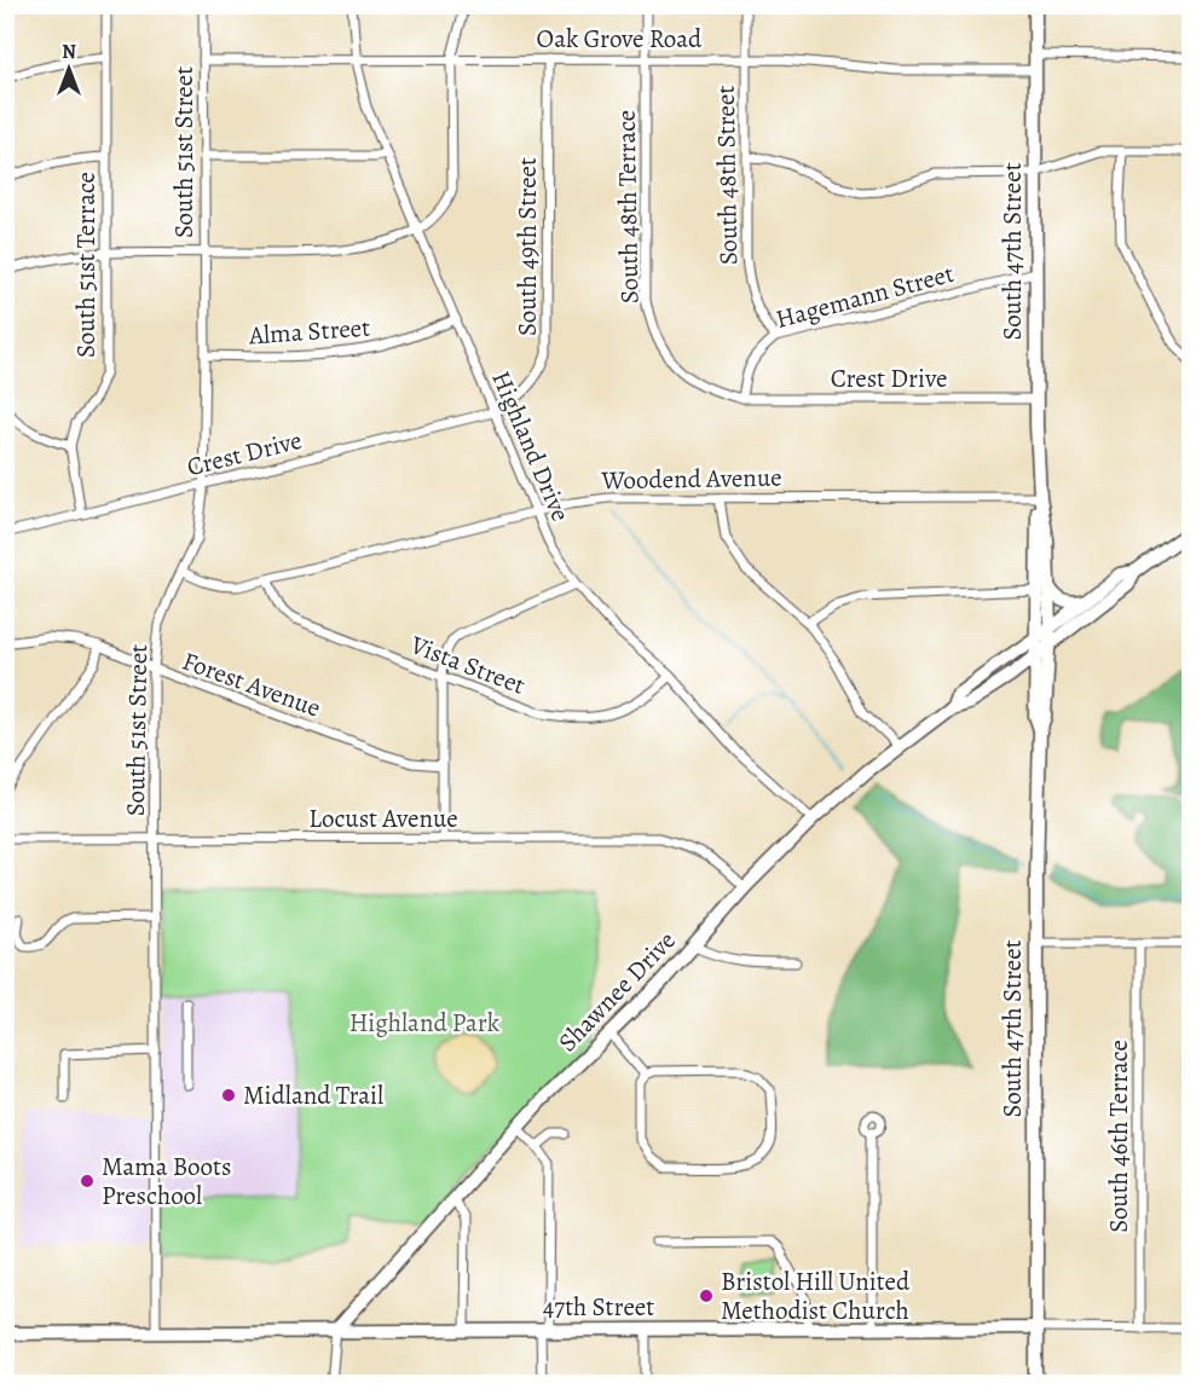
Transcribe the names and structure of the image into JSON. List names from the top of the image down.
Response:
{
  "streets": {
    "main road": ["South 47th Street", "Shawnee Drive", "47th Street"],
    "street": [
      "Oak Grove Road",
      "South 51st Street",
      "South 48th Street",
      "South 48th Terrace",
      "South 49th Street",
      "South 51st Terrace",
      "Hagemann Street",
      "Alma Street",
      "Crest Drive",
      "Highland Drive",
      "Woodend Avenue",
      "Vista Street",
      "Forest Avenue",
      "Locust Avenue",
      "South 46th Terrace"
    ]
  },
  "crossings": [
    ["Oak Grove Road", "South 51st Street"],
    ["Oak Grove Road", "South 48th Street"],
    ["Oak Grove Road", "South 48th Terrace"],
    ["Oak Grove Road", "South 49th Street"],
    ["Oak Grove Road", "South 47th Street"],
    ["Oak Grove Road", "Highland Drive"],
    ["South 51st Street", "Alma Street"],
    ["South 51st Street", "Crest Drive"],
    ["South 51st Street", "Woodend Avenue"],
    ["South 51st Street", "Forest Avenue"],
    ["South 51st Street", "Locust Avenue"],
    ["South 51st Street", "47th Street"],
    ["South 48th Street", "Hagemann Street"],
    ["South 48th Terrace", "Hagemann Street"],
    ["South 48th Terrace", "Crest Drive"],
    ["South 49th Street", "Crest Drive"],
    ["South 49th Street", "Highland Drive"],
    ["South 47th Street", "Hagemann Street"],
    ["South 47th Street", "Crest Drive"],
    ["South 47th Street", "Woodend Avenue"],
    ["South 47th Street", "Shawnee Drive"],
    ["South 47th Street", "47th Street"],
    ["Hagemann Street", "Crest Drive"],
    ["Alma Street", "Highland Drive"],
    ["Crest Drive", "Highland Drive"],
    ["Highland Drive", "Woodend Avenue"],
    ["Highland Drive", "Vista Street"],
    ["Highland Drive", "Shawnee Drive"],
    ["Woodend Avenue", "Vista Street"],
    ["Locust Avenue", "Shawnee Drive"],
    ["Shawnee Drive", "47th Street"],
    ["South 46th Terrace", "47th Street"]
  ],
  "parks": ["Highland Park"],
  "places": ["Midland Trail", "Mama Boots Preschool", "Bristol Hill United Methodist Church"],
  "north": "top"
}
